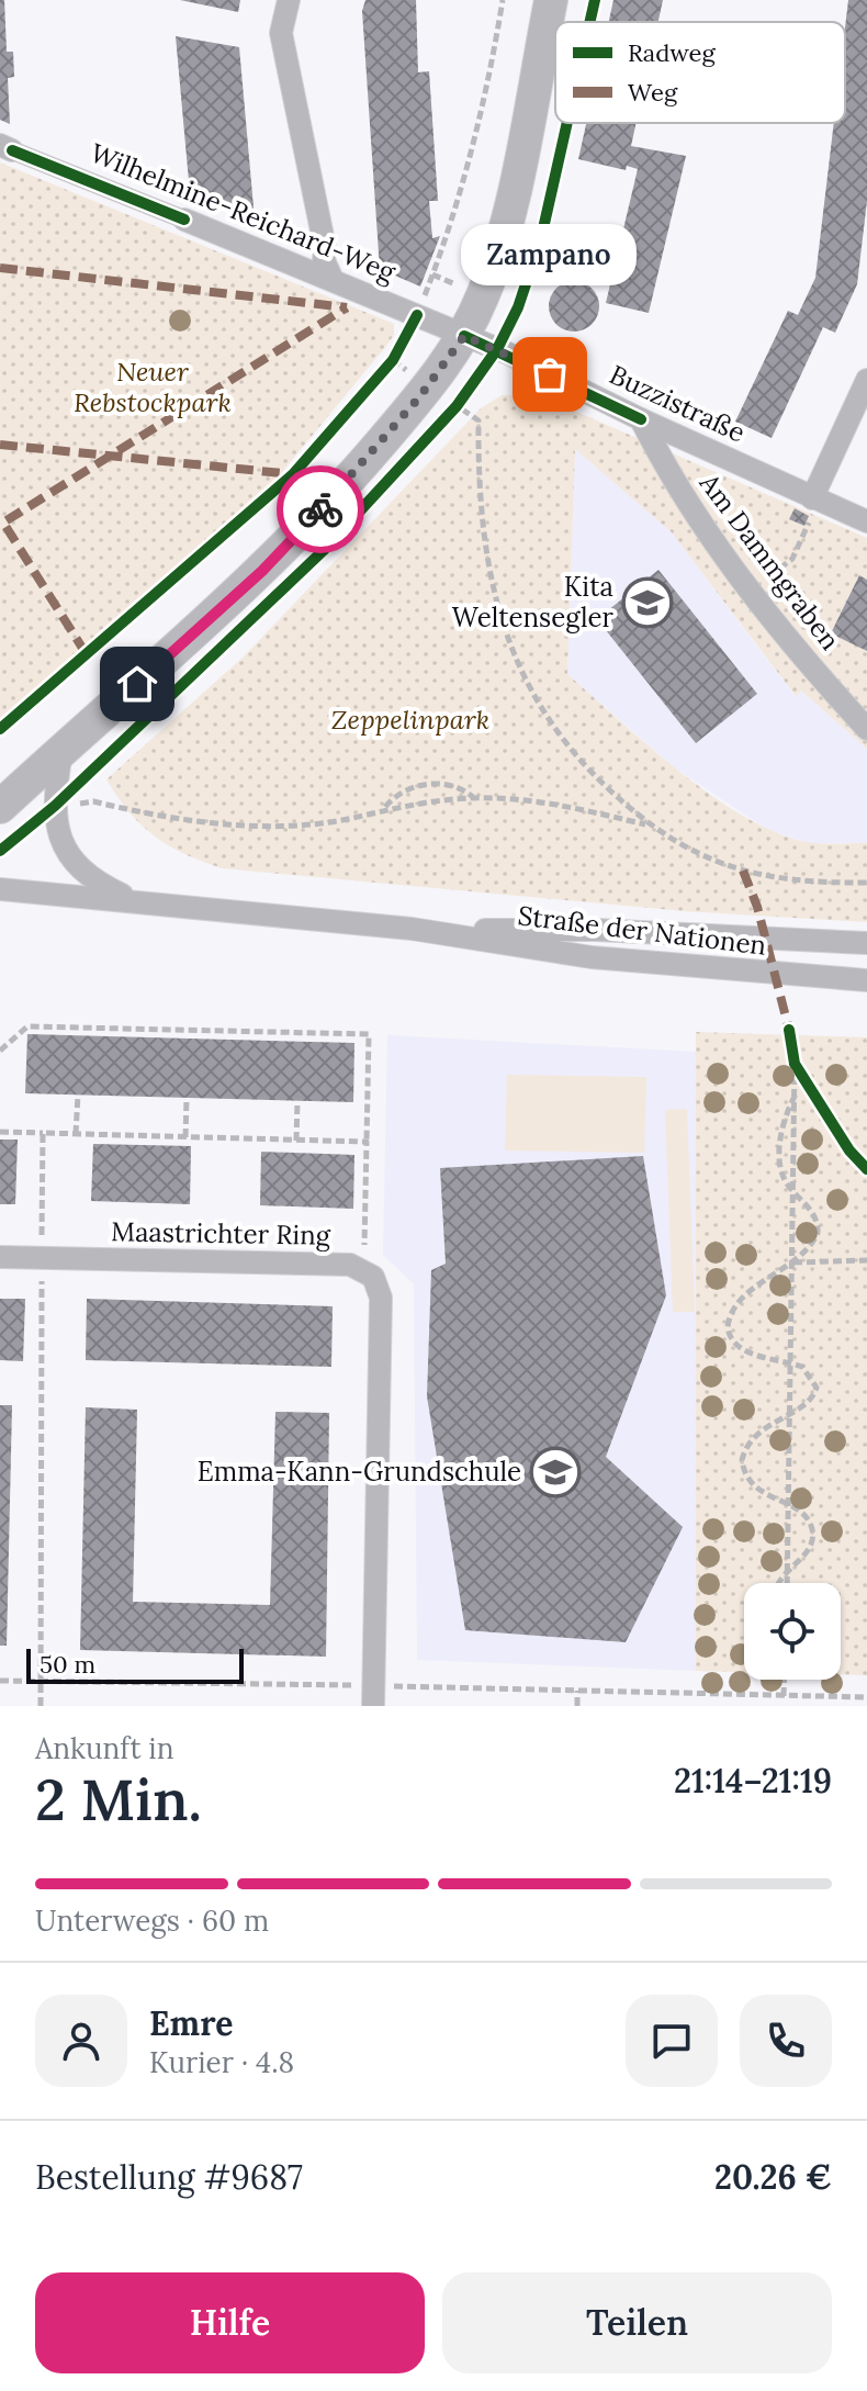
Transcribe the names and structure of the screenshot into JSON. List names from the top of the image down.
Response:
{
  "streets": {
    "street": [
      "Wilhelmine-Reichard-Weg",
      "Buzzistraße",
      "Am Dammgraben",
      "Straße der Nationen",
      "Maastrichter Ring"
    ]
  },
  "crossings": [
    ["Wilhelmine-Reichard-Weg", "Buzzistraße"],
    ["Buzzistraße", "Am Dammgraben"]
  ],
  "parks": ["Neuer Rebstockpark", "Zeppelinpark"],
  "places": {
    "other": ["Zampano"],
    "school or university": ["Kita Weltensegler", "Emma-Kann-Grundschule"]
  },
  "legend": ["Radweg", "Weg"],
  "scale_bar": "50 m",
  "page": {
    "bubble": "Zampano",
    "scale": "50 m",
    "heading": ["2 Min.", "Ankunft in", "21:14–21:19"],
    "panel": [
      "Emre",
      "Kurier · 4.8",
      "Bestellung #9687",
      "20.26 €"
    ],
    "bar": "Unterwegs · 60 m",
    "buttons": ["Hilfe", "Teilen"]
  }
}
